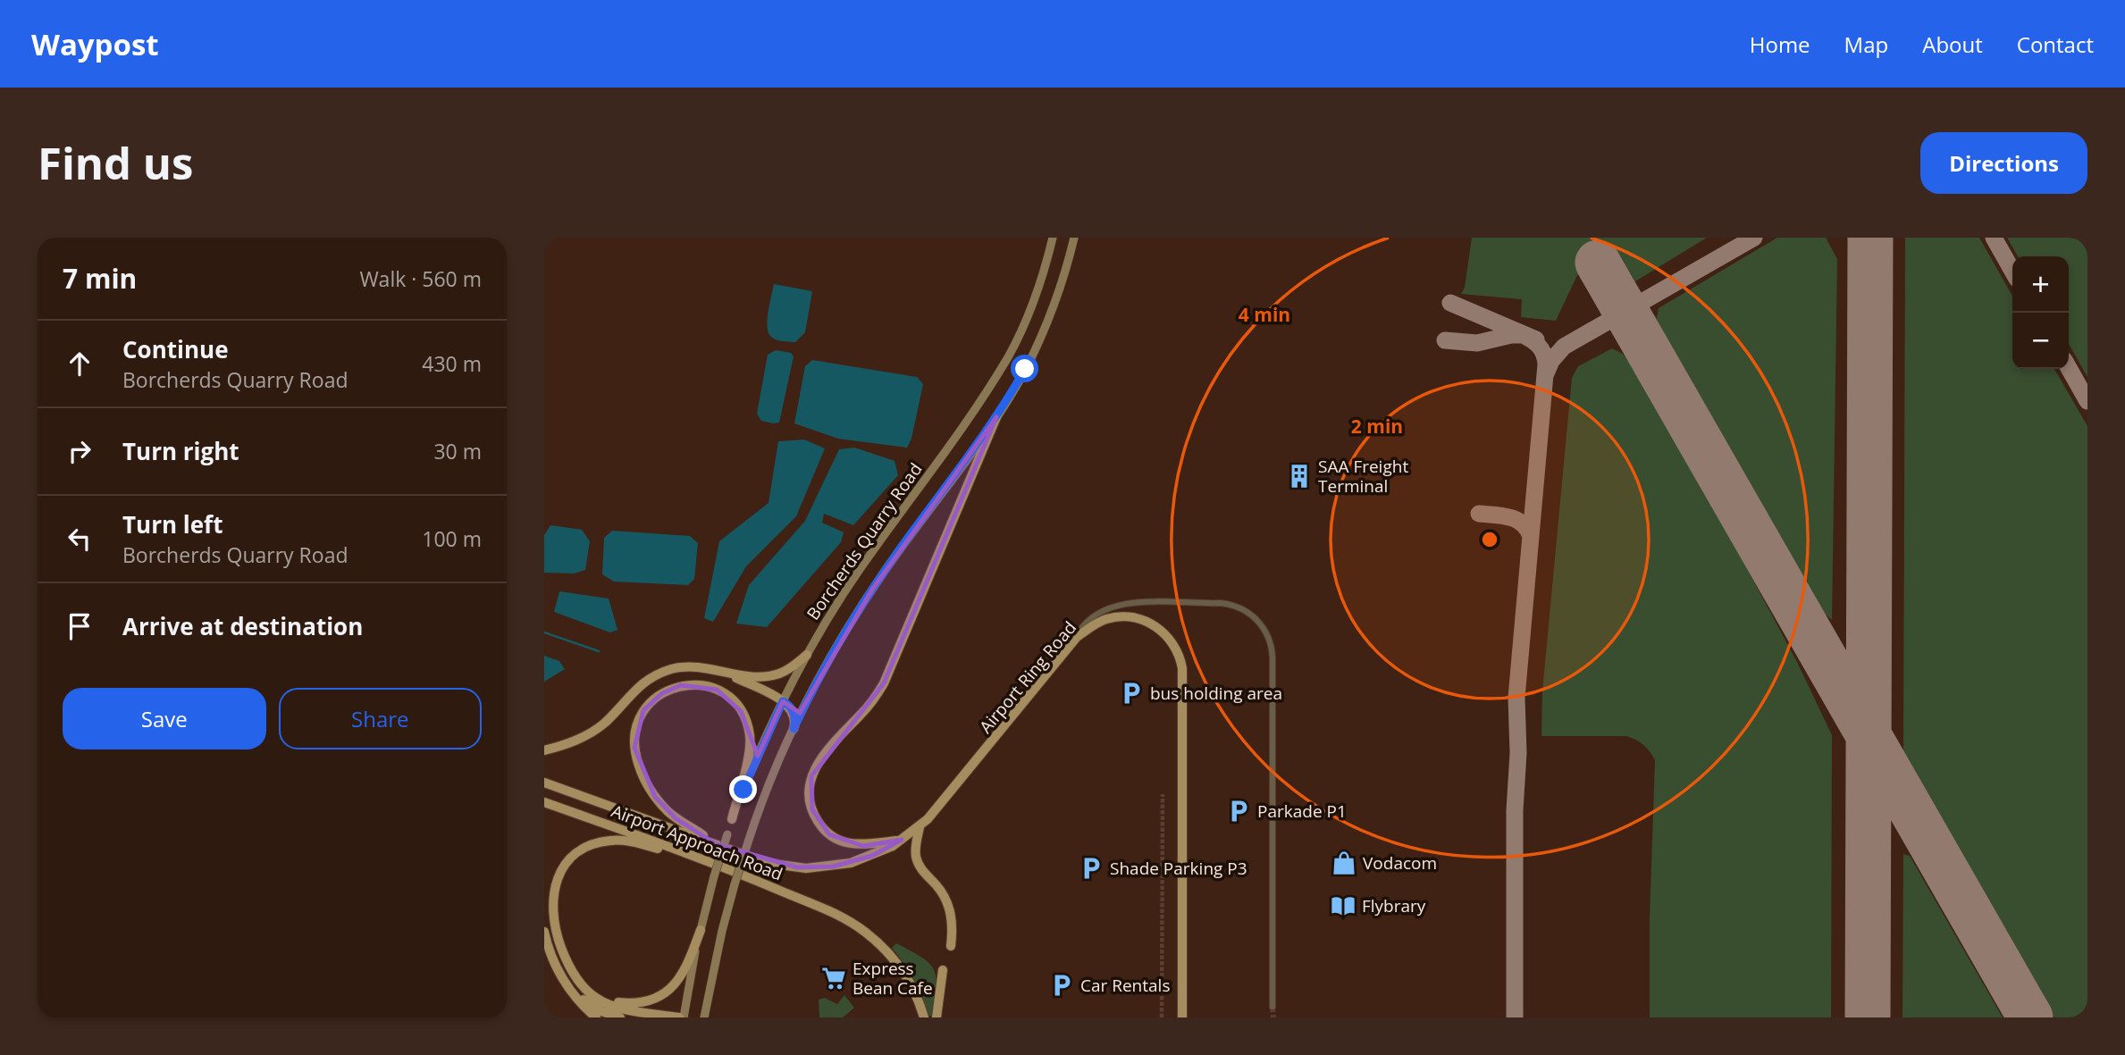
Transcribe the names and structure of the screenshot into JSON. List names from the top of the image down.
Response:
{
  "streets": {
    "main road": ["Borcherds Quarry Road", "Airport Ring Road", "Airport Approach Road"]
  },
  "crossings": [
    ["Airport Ring Road", "Airport Approach Road"]
  ],
  "places": {
    "building": ["SAA Freight Terminal"],
    "parking": [
      "bus holding area",
      "Parkade P1",
      "Shade Parking P3",
      "Car Rentals"
    ],
    "shop": ["Vodacom"],
    "library": ["Flybrary"],
    "supermarket": ["Express Bean Cafe"]
  },
  "page": {
    "header": "Waypost",
    "nav": [
      "Home",
      "Map",
      "About",
      "Contact"
    ],
    "buttons": [
      "Directions",
      ["Save", "Share"]
    ],
    "title": "Find us",
    "heading": ["7 min", "Walk · 560 m"],
    "map_buttons": ["+", "−"],
    "list": [
      ["Continue", "Borcherds Quarry Road", "430 m"],
      ["Turn right", "30 m"],
      ["Turn left", "Borcherds Quarry Road", "100 m"],
      "Arrive at destination"
    ]
  },
  "rings": ["4 min", "2 min"]
}
